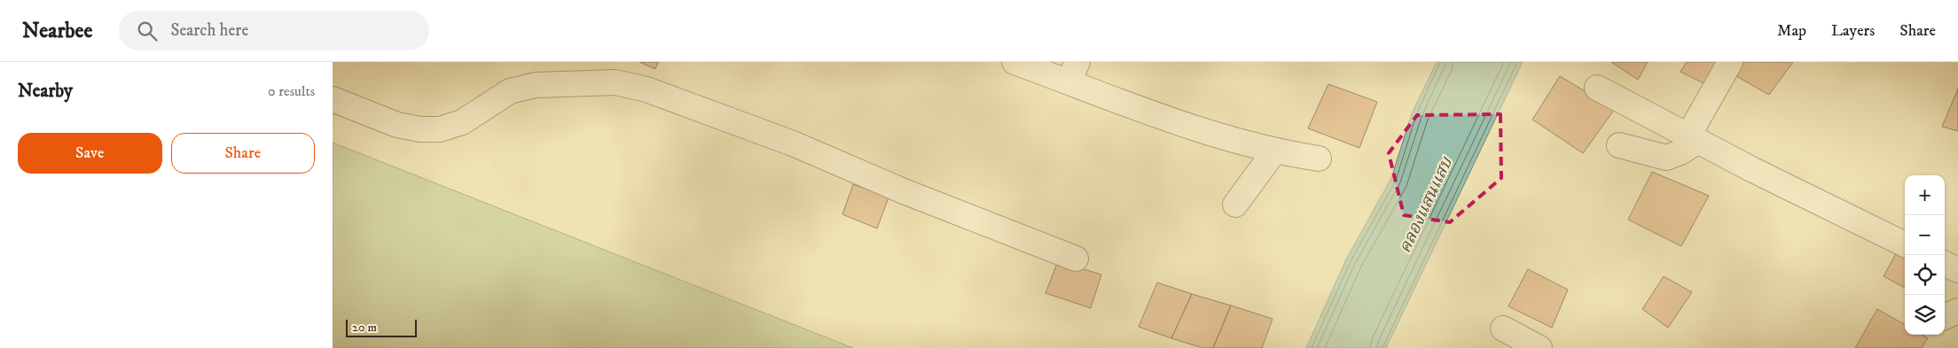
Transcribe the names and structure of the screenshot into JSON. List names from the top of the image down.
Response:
{
  "water": ["คลองแสนแสบ"],
  "scale_bar": "20 m",
  "page": {
    "header": "Nearbee",
    "search": "Search here",
    "nav": ["Map", "Layers", "Share"],
    "heading": ["Nearby", "0 results"],
    "buttons": ["Save", "Share"],
    "map_buttons": ["+", "−"],
    "scale": "20 m"
  }
}
